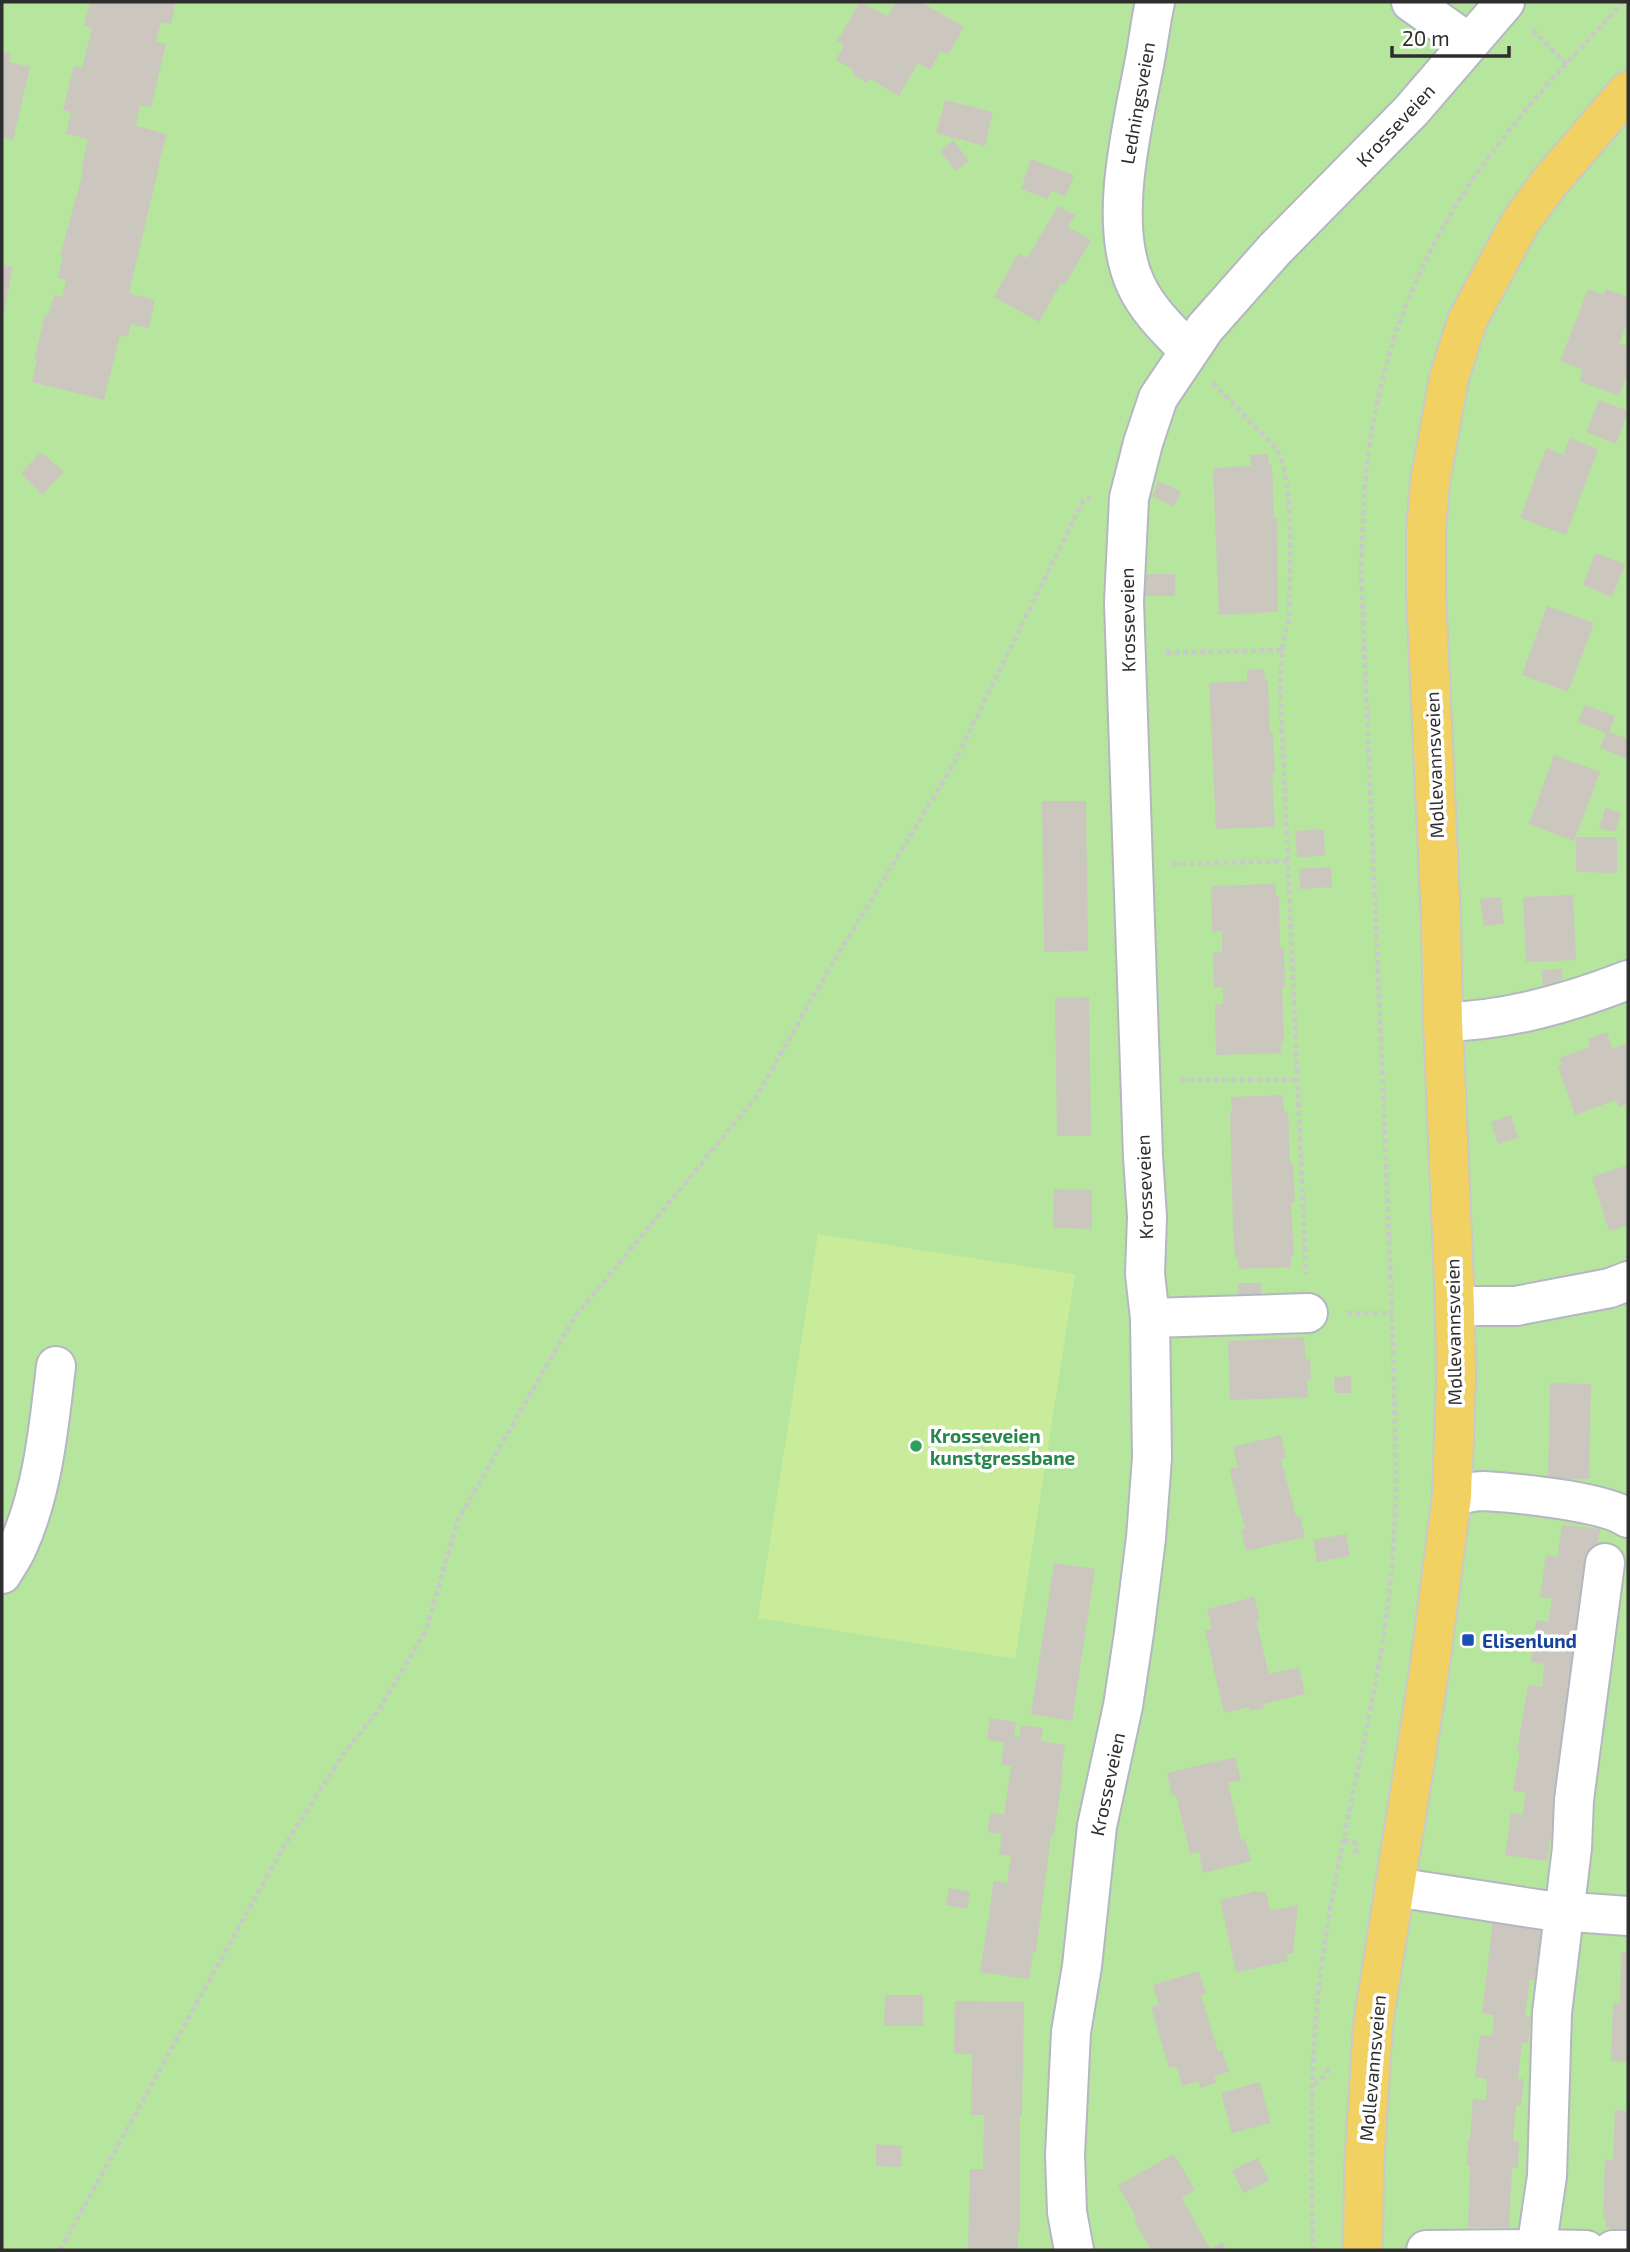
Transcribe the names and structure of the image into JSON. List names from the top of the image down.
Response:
{
  "streets": {
    "main road": ["Møllevannsveien"],
    "street": ["Ledningsveien", "Krosseveien"]
  },
  "crossings": [
    ["Ledningsveien", "Krosseveien"]
  ],
  "places": {
    "other": ["Krosseveien kunstgressbane"],
    "transit": ["Elisenlund"]
  },
  "scale_bar": "20 m"
}
